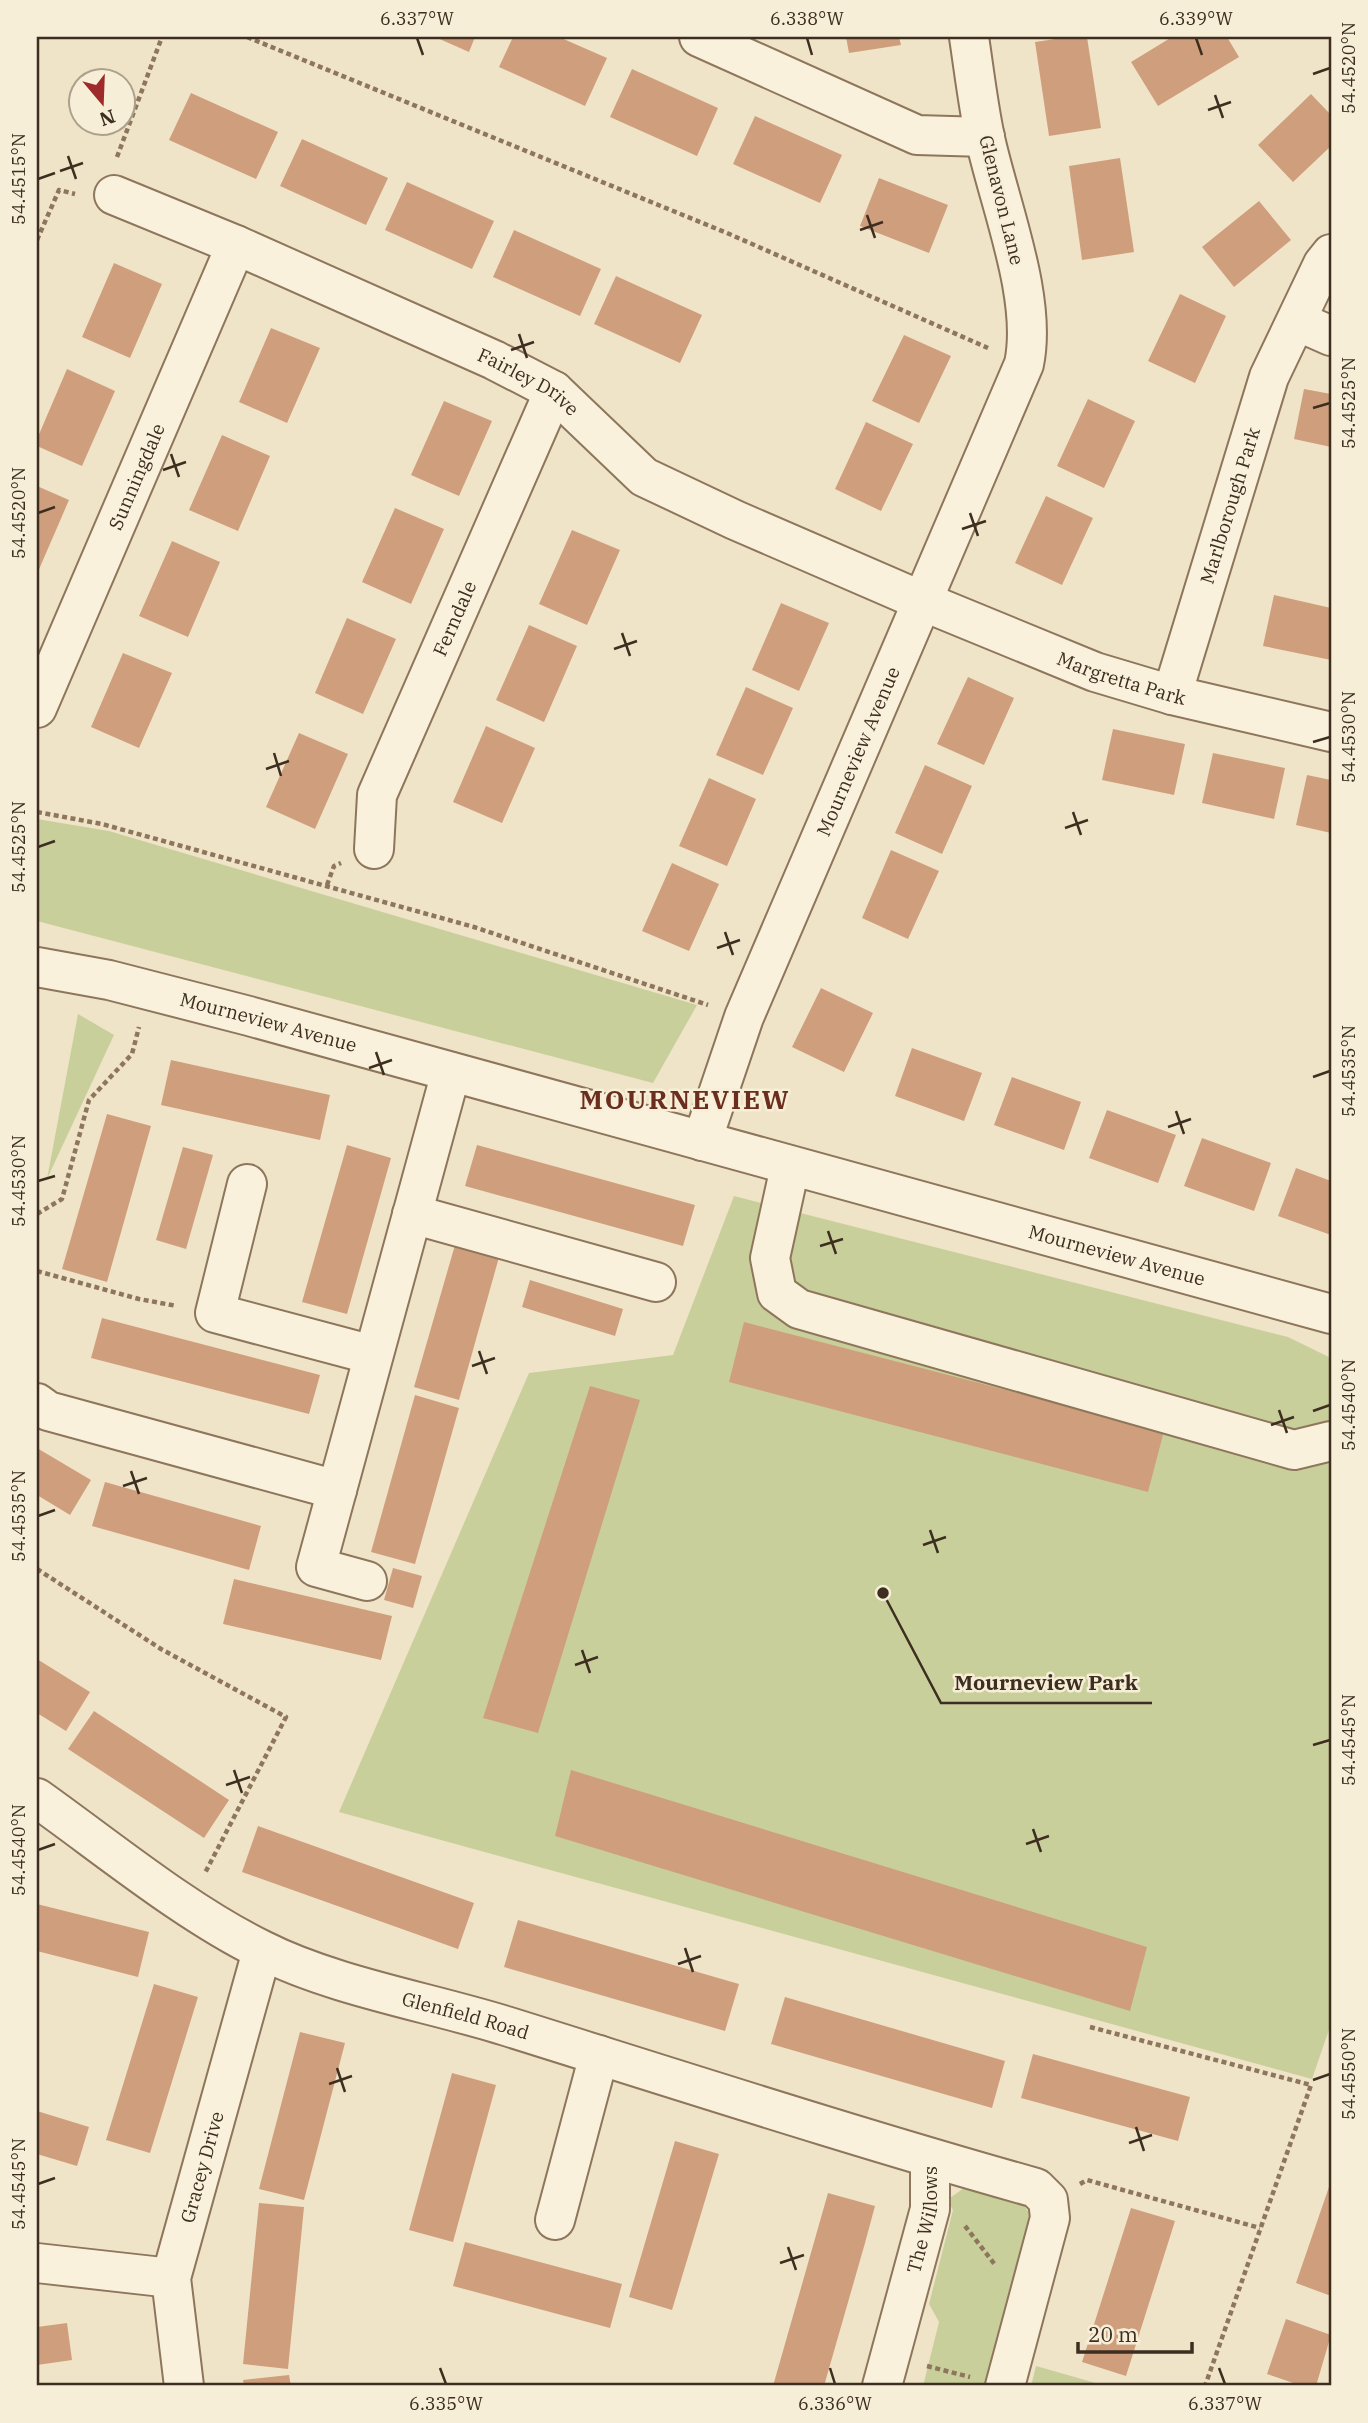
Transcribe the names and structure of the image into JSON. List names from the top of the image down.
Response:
{
  "streets": {
    "street": [
      "Glenavon Lane",
      "Fairley Drive",
      "Sunningdale",
      "Marlborough Park",
      "Ferndale",
      "Margretta Park",
      "Mourneview Avenue",
      "Glenfield Road",
      "Gracey Drive",
      "The Willows"
    ]
  },
  "crossings": [
    ["Glenavon Lane", "Mourneview Avenue"],
    ["Fairley Drive", "Sunningdale"],
    ["Fairley Drive", "Ferndale"],
    ["Fairley Drive", "Margretta Park"],
    ["Fairley Drive", "Mourneview Avenue"],
    ["Marlborough Park", "Margretta Park"],
    ["Margretta Park", "Mourneview Avenue"],
    ["Glenfield Road", "Gracey Drive"],
    ["Glenfield Road", "The Willows"]
  ],
  "districts": ["MOURNEVIEW"],
  "places": ["Mourneview Park"],
  "scale_bar": "20 m",
  "north": "bottom",
  "coordinates": [
    "6.337°W",
    "6.338°W",
    "6.339°W",
    "54.4520°N",
    "54.4515°N",
    "54.4525°N",
    "54.4530°N",
    "54.4535°N",
    "54.4540°N",
    "54.4545°N",
    "54.4550°N",
    "6.335°W",
    "6.336°W"
  ]
}
